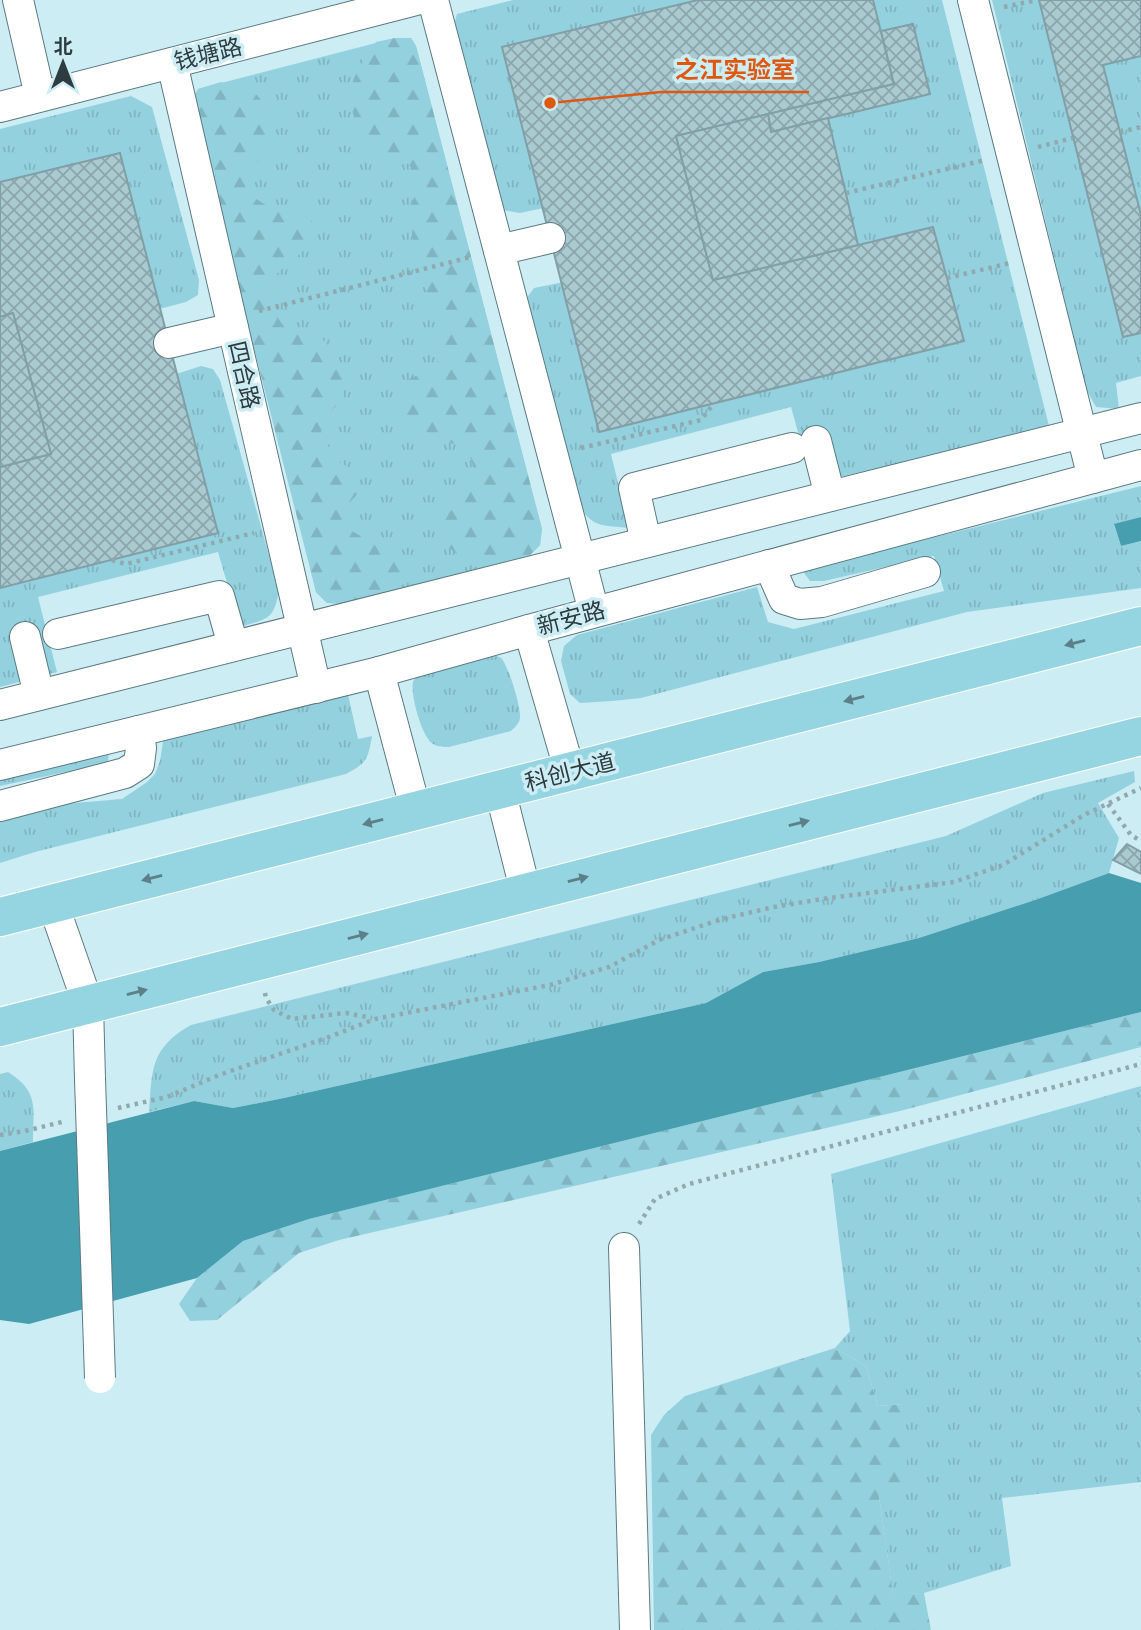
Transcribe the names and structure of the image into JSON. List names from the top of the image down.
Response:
{
  "streets": {
    "main road": ["科创大道"],
    "street": ["钱塘路", "四合路", "新安路"]
  },
  "crossings": [
    ["钱塘路", "四合路"],
    ["四合路", "新安路"]
  ],
  "places": ["之江实验室"],
  "north": "top"
}
